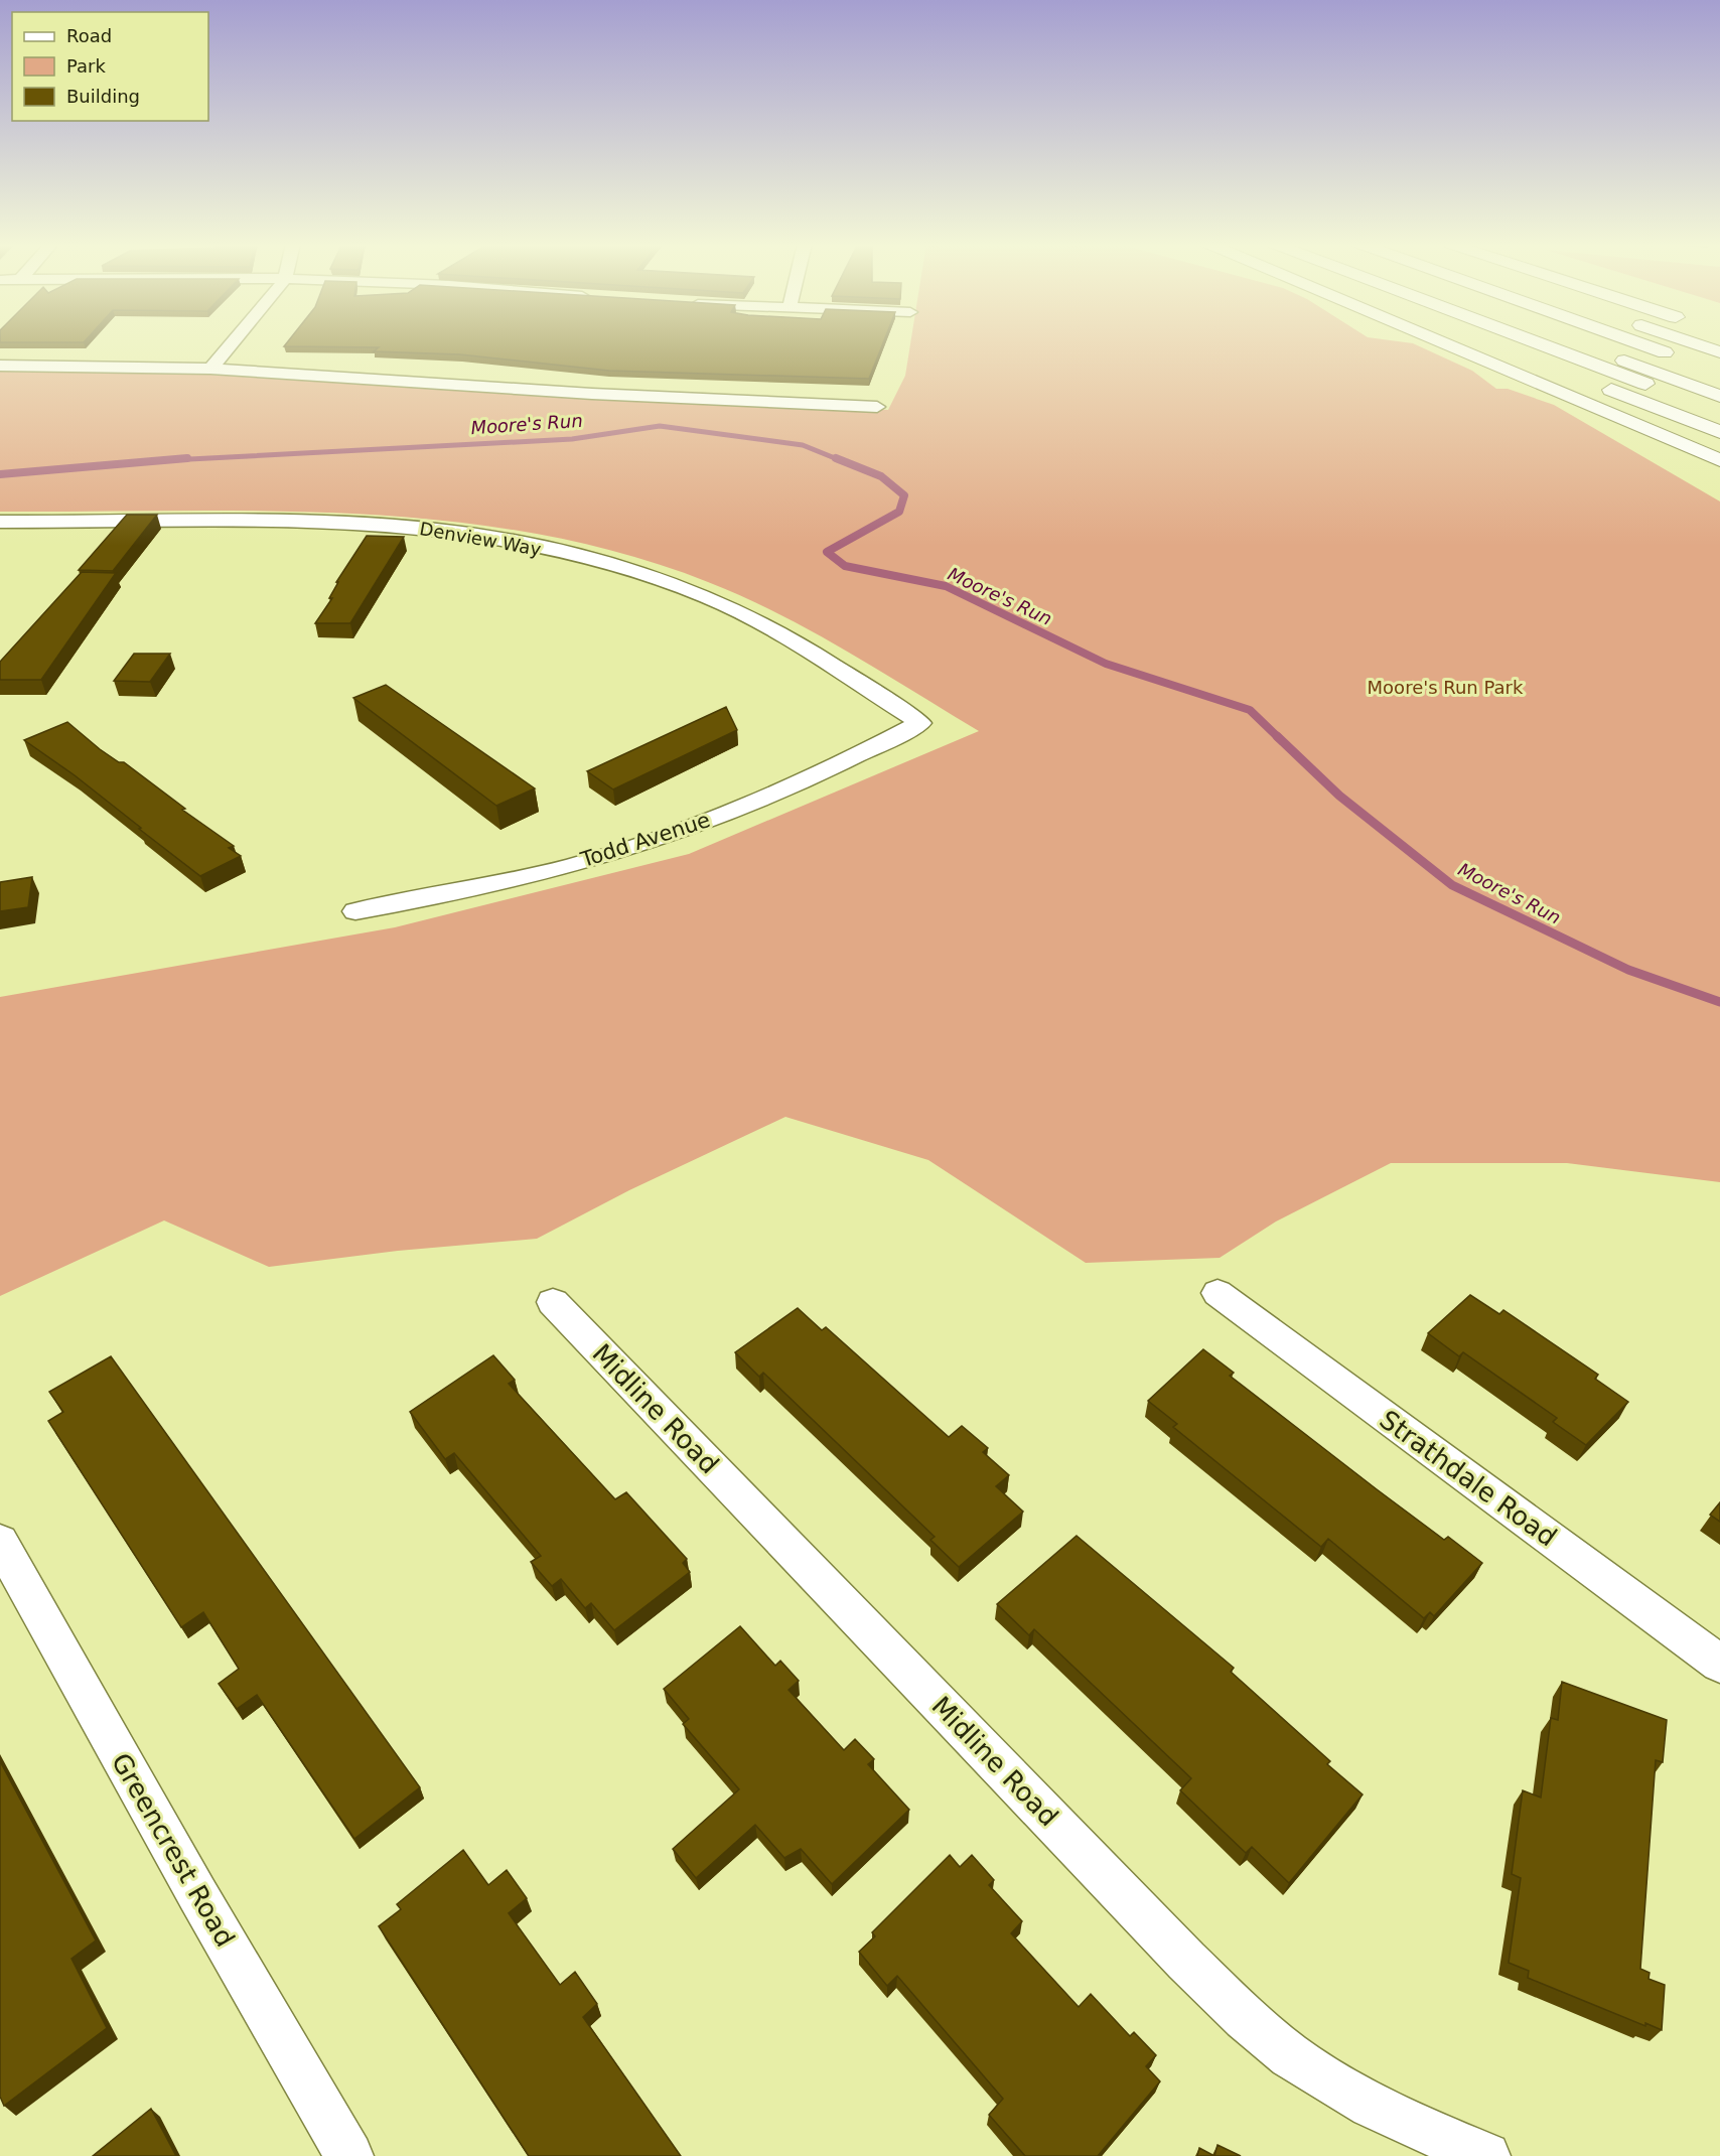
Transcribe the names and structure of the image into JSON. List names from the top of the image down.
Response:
{
  "streets": {
    "street": [
      "Denview Way",
      "Todd Avenue",
      "Midline Road",
      "Strathdale Road",
      "Greencrest Road"
    ]
  },
  "crossings": [
    ["Denview Way", "Todd Avenue"]
  ],
  "water": ["Moore's Run"],
  "parks": ["Moore's Run Park"],
  "legend": ["Road", "Park", "Building"]
}
